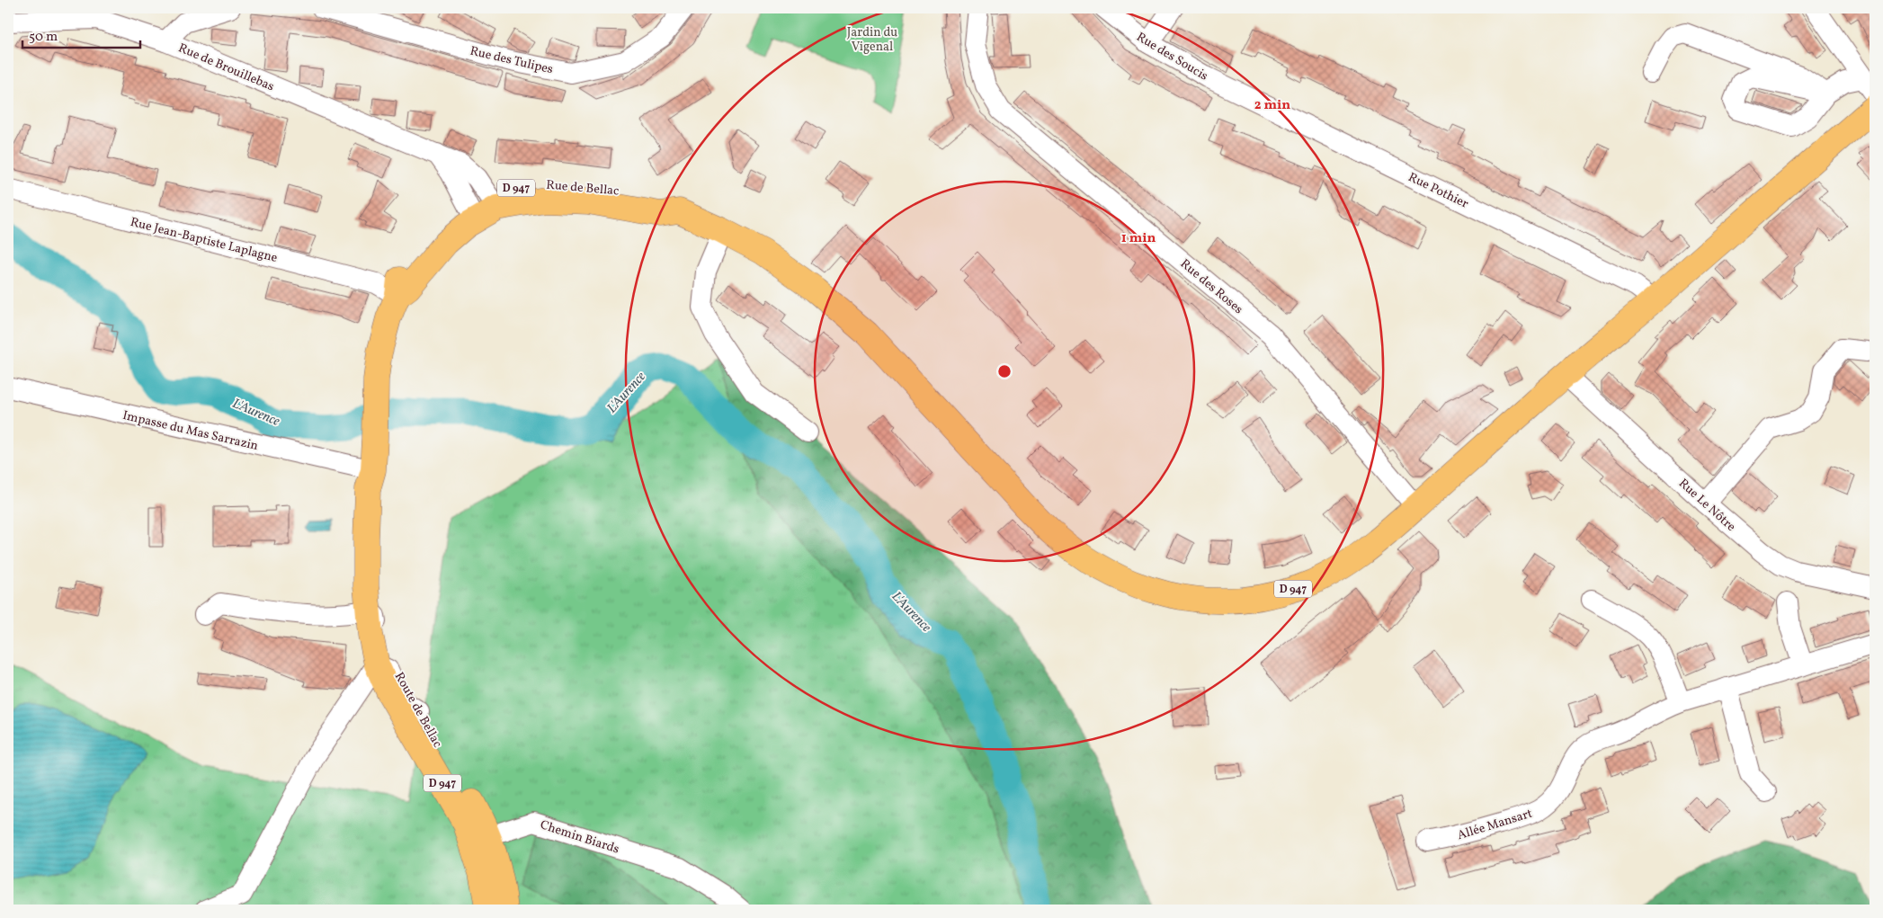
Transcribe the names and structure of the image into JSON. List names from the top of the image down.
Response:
{
  "streets": {
    "main road": ["Rue de Bellac", "D 947", "Route de Bellac"],
    "street": [
      "Rue des Soucis",
      "Rue des Tulipes",
      "Rue de Brouillebas",
      "Rue Pothier",
      "Rue Jean-Baptiste Laplagne",
      "Rue des Roses",
      "Impasse du Mas Sarrazin",
      "Rue Le Nôtre",
      "Allée Mansart",
      "Chemin Biards"
    ]
  },
  "crossings": [
    ["Rue des Soucis", "Rue Pothier"],
    ["Rue de Brouillebas", "Rue de Bellac"],
    ["Rue de Bellac", "D 947"],
    ["Rue de Bellac", "Rue Jean-Baptiste Laplagne"],
    ["Rue de Bellac", "Route de Bellac"],
    ["D 947", "Rue Pothier"],
    ["D 947", "Rue des Roses"],
    ["D 947", "Rue Le Nôtre"],
    ["Impasse du Mas Sarrazin", "Route de Bellac"],
    ["Route de Bellac", "Chemin Biards"]
  ],
  "water": ["L'Aurence"],
  "parks": ["Jardin du Vigenal"],
  "scale_bar": "50 m",
  "rings": ["2 min", "1 min"]
}
